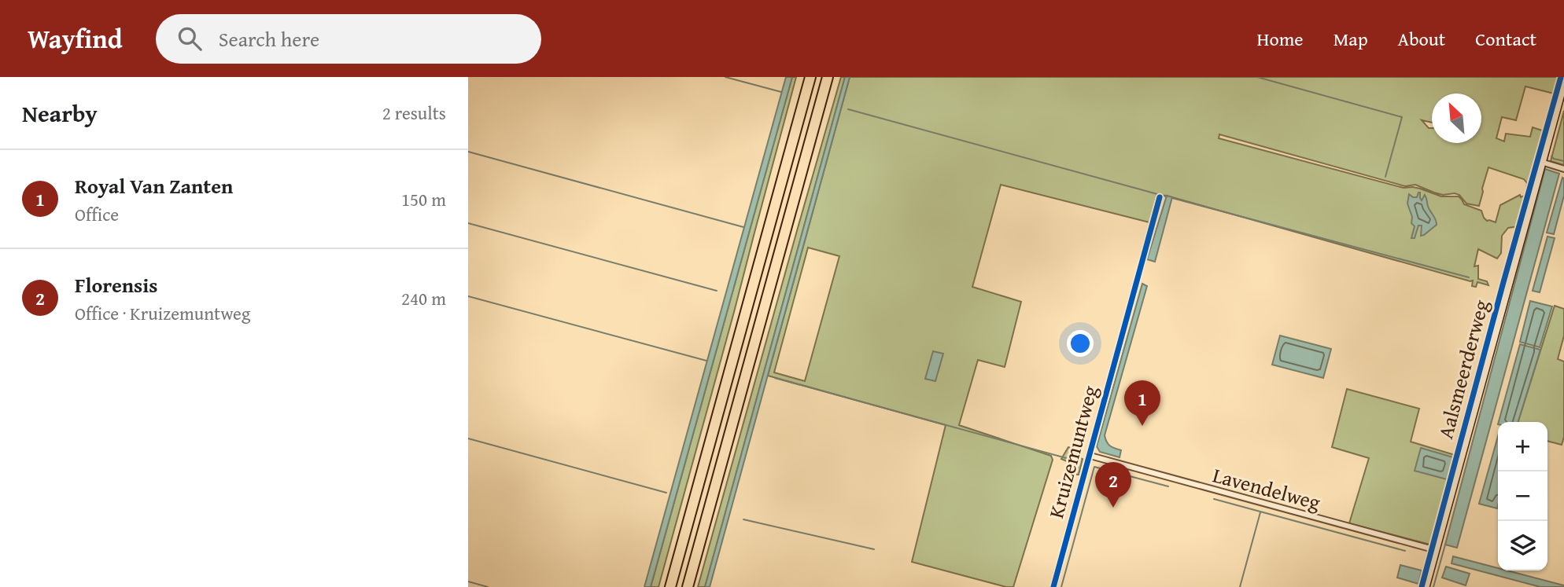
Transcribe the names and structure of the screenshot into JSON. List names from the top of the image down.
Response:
{
  "streets": {
    "street": ["Aalsmeerderweg", "Kruizemuntweg", "Lavendelweg"]
  },
  "crossings": [
    ["Aalsmeerderweg", "Lavendelweg"],
    ["Kruizemuntweg", "Lavendelweg"]
  ],
  "north": "top left",
  "page": {
    "header": "Wayfind",
    "search": "Search here",
    "nav": [
      "Home",
      "Map",
      "About",
      "Contact"
    ],
    "heading": ["Nearby", "2 results"],
    "list": [
      {
        "mark": "1",
        "name": "Royal Van Zanten",
        "note": "Office",
        "value": "150 m"
      },
      {
        "mark": "2",
        "name": "Florensis",
        "note": "Office · Kruizemuntweg",
        "value": "240 m"
      }
    ],
    "pins": ["1", "2"],
    "map_buttons": ["+", "−"]
  }
}
